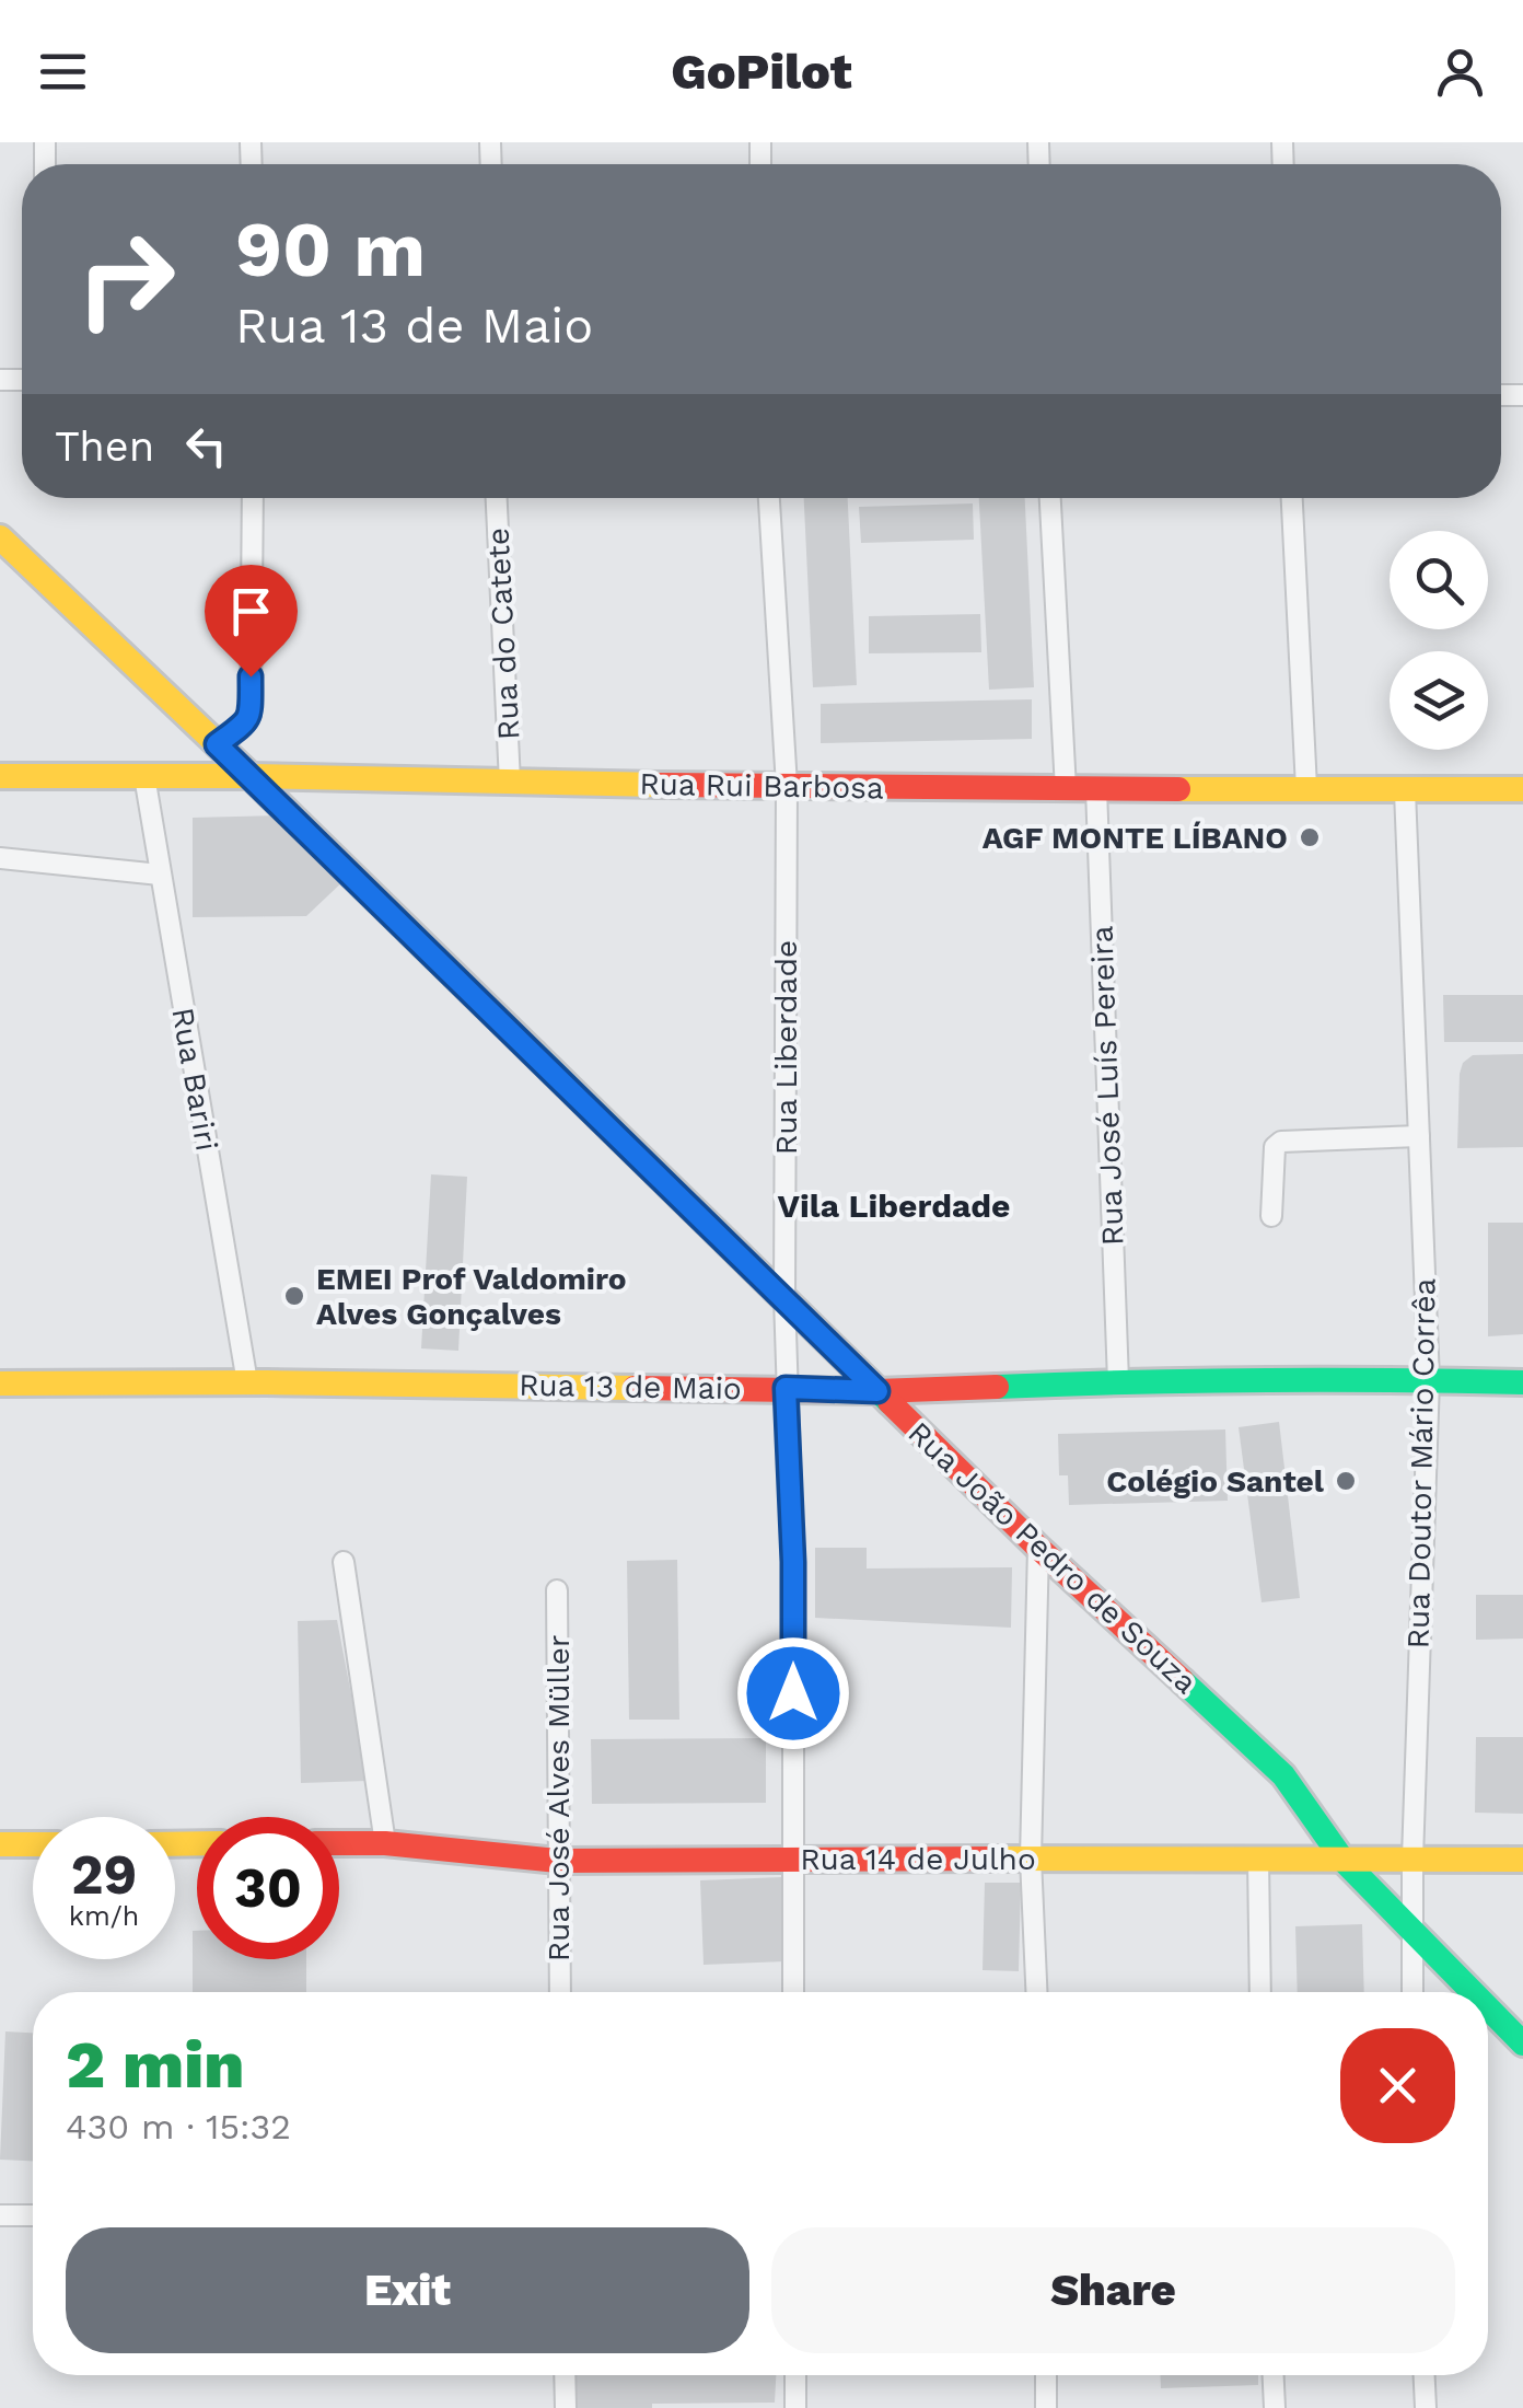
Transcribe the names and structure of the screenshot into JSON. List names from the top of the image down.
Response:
{
  "streets": {
    "main road": [
      "Rua Rui Barbosa",
      "Rua 13 de Maio",
      "Rua João Pedro de Souza",
      "Rua 14 de Julho"
    ],
    "street": [
      "Rua do Catete",
      "Rua Liberdade",
      "Rua Bariri",
      "Rua José Luís Pereira",
      "Rua Doutor Mário Corrêa",
      "Rua José Alves Müller"
    ]
  },
  "crossings": [
    ["Rua do Catete", "Rua Rui Barbosa"],
    ["Rua Rui Barbosa", "Rua Liberdade"],
    ["Rua Rui Barbosa", "Rua Bariri"],
    ["Rua Rui Barbosa", "Rua José Luís Pereira"],
    ["Rua Rui Barbosa", "Rua Doutor Mário Corrêa"],
    ["Rua Rui Barbosa", "Rua João Pedro de Souza"],
    ["Rua Liberdade", "Rua 13 de Maio"],
    ["Rua Liberdade", "Rua João Pedro de Souza"],
    ["Rua Liberdade", "Rua 14 de Julho"],
    ["Rua Bariri", "Rua 13 de Maio"],
    ["Rua José Luís Pereira", "Rua 13 de Maio"],
    ["Rua 13 de Maio", "Rua Doutor Mário Corrêa"],
    ["Rua 13 de Maio", "Rua João Pedro de Souza"],
    ["Rua Doutor Mário Corrêa", "Rua João Pedro de Souza"],
    ["Rua Doutor Mário Corrêa", "Rua 14 de Julho"],
    ["Rua João Pedro de Souza", "Rua 14 de Julho"],
    ["Rua José Alves Müller", "Rua 14 de Julho"]
  ],
  "districts": ["Vila Liberdade"],
  "places": ["AGF MONTE LÍBANO", "EMEI Prof Valdomiro Alves Gonçalves", "Colégio Santel"],
  "page": {
    "header": "GoPilot",
    "turn": ["90 m", "Rua 13 de Maio"],
    "then": "Then",
    "speed": "29 km/h",
    "limit": "30",
    "heading": ["2 min", "430 m · 15:32"],
    "buttons": ["Exit", "Share"]
  }
}
